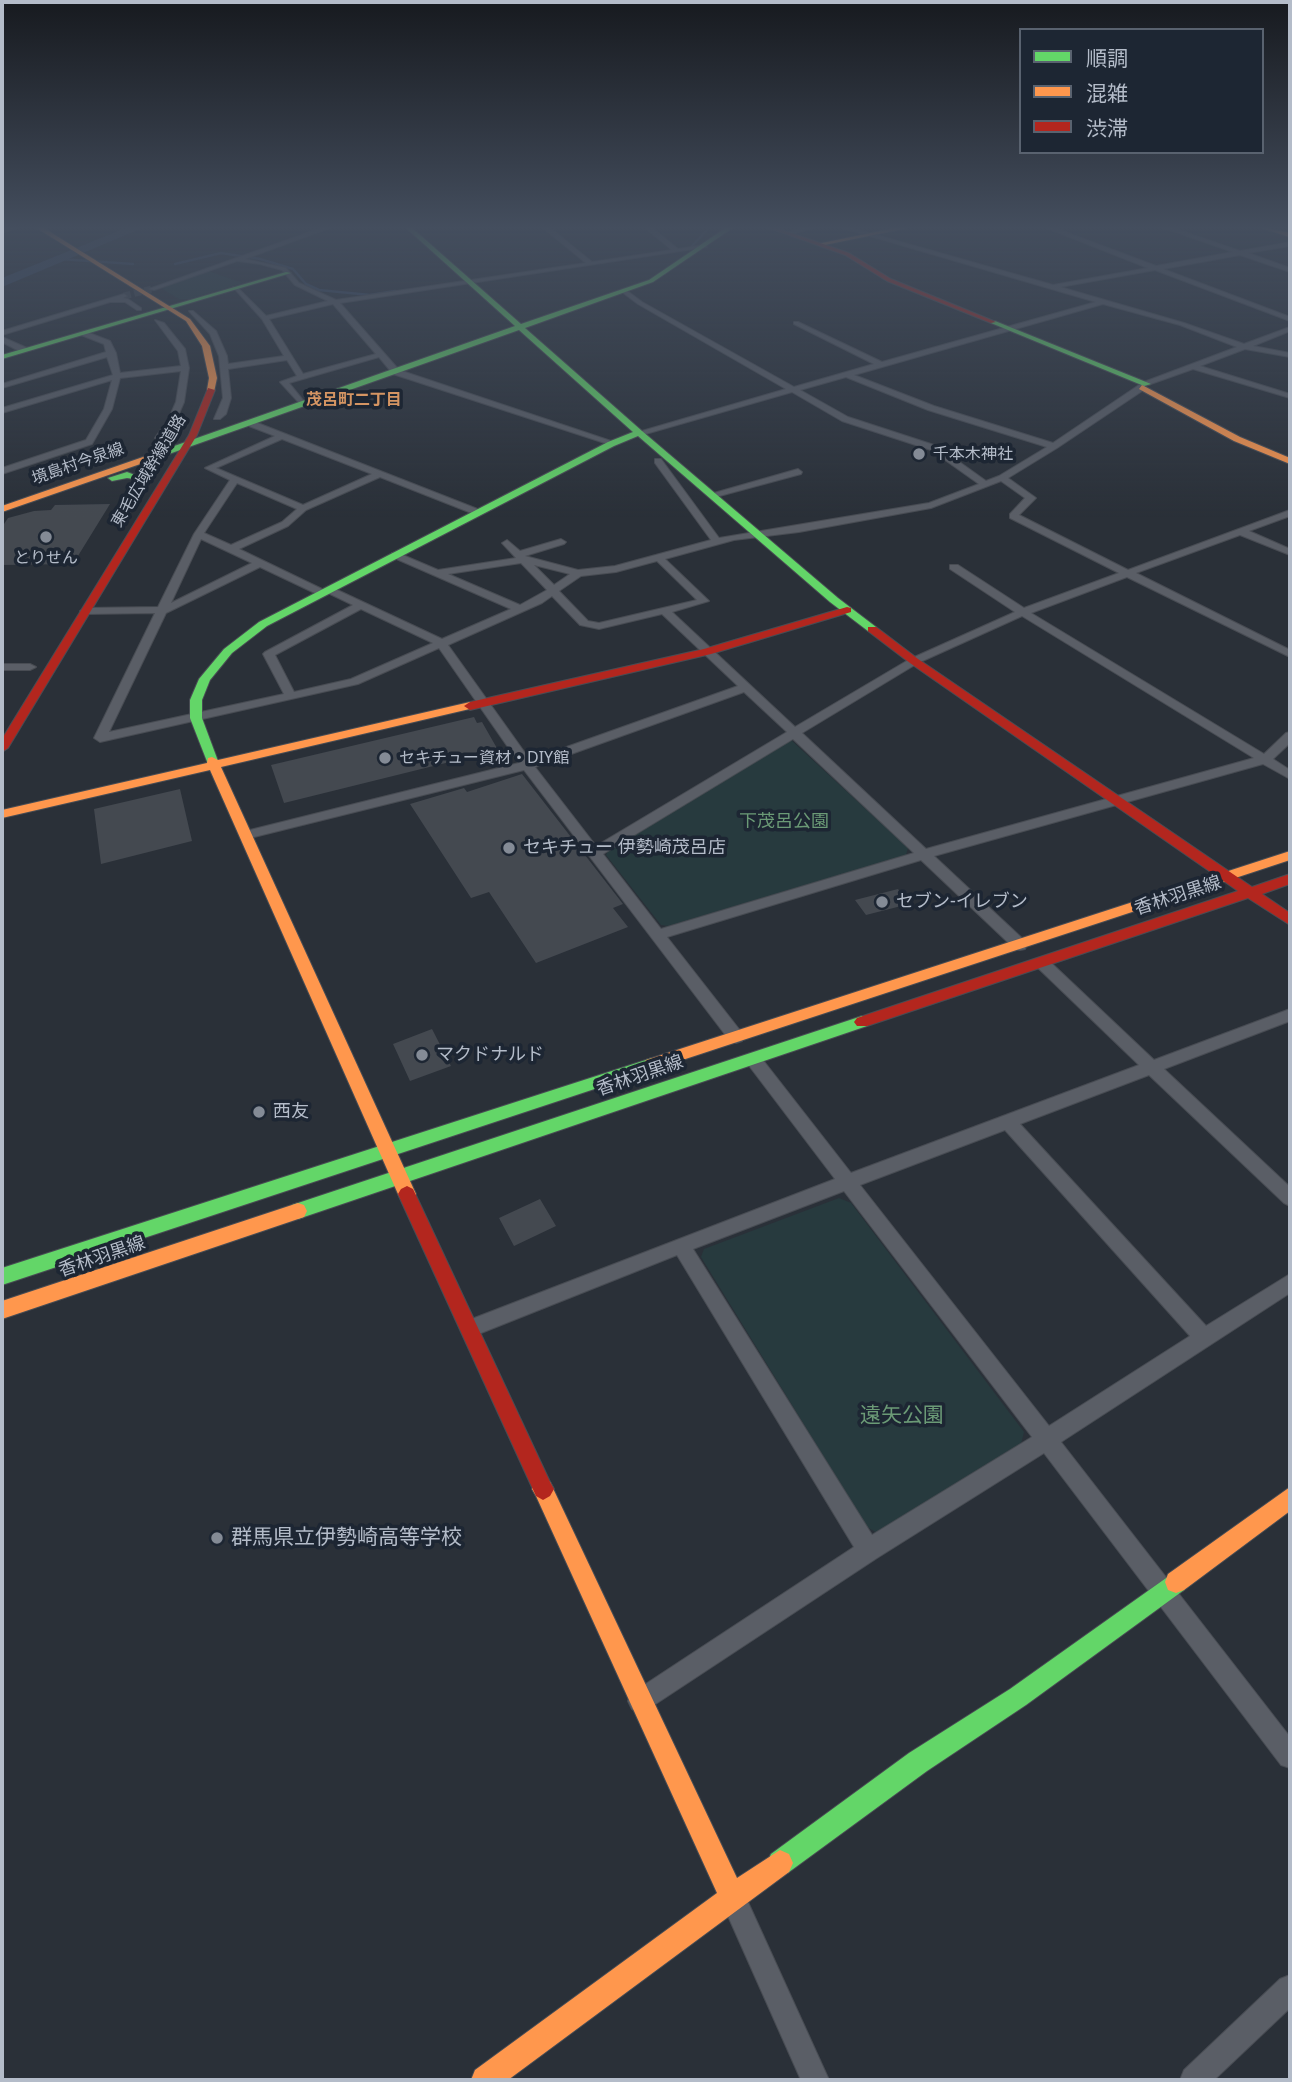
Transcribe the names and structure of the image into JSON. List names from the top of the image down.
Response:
{
  "streets": {
    "main road": ["境島村今泉線", "東毛広域幹線道路", "香林羽黒線"]
  },
  "crossings": [
    ["境島村今泉線", "東毛広域幹線道路"]
  ],
  "districts": ["茂呂町二丁目"],
  "parks": ["下茂呂公園", "遠矢公園"],
  "places": [
    "千本木神社",
    "とりせん",
    "セキチュー資材・DIY館",
    "セキチュー 伊勢崎茂呂店",
    "セブン-イレブン",
    "マクドナルド",
    "西友",
    "群馬県立伊勢崎高等学校"
  ],
  "legend": ["順調", "混雑", "渋滞"]
}
